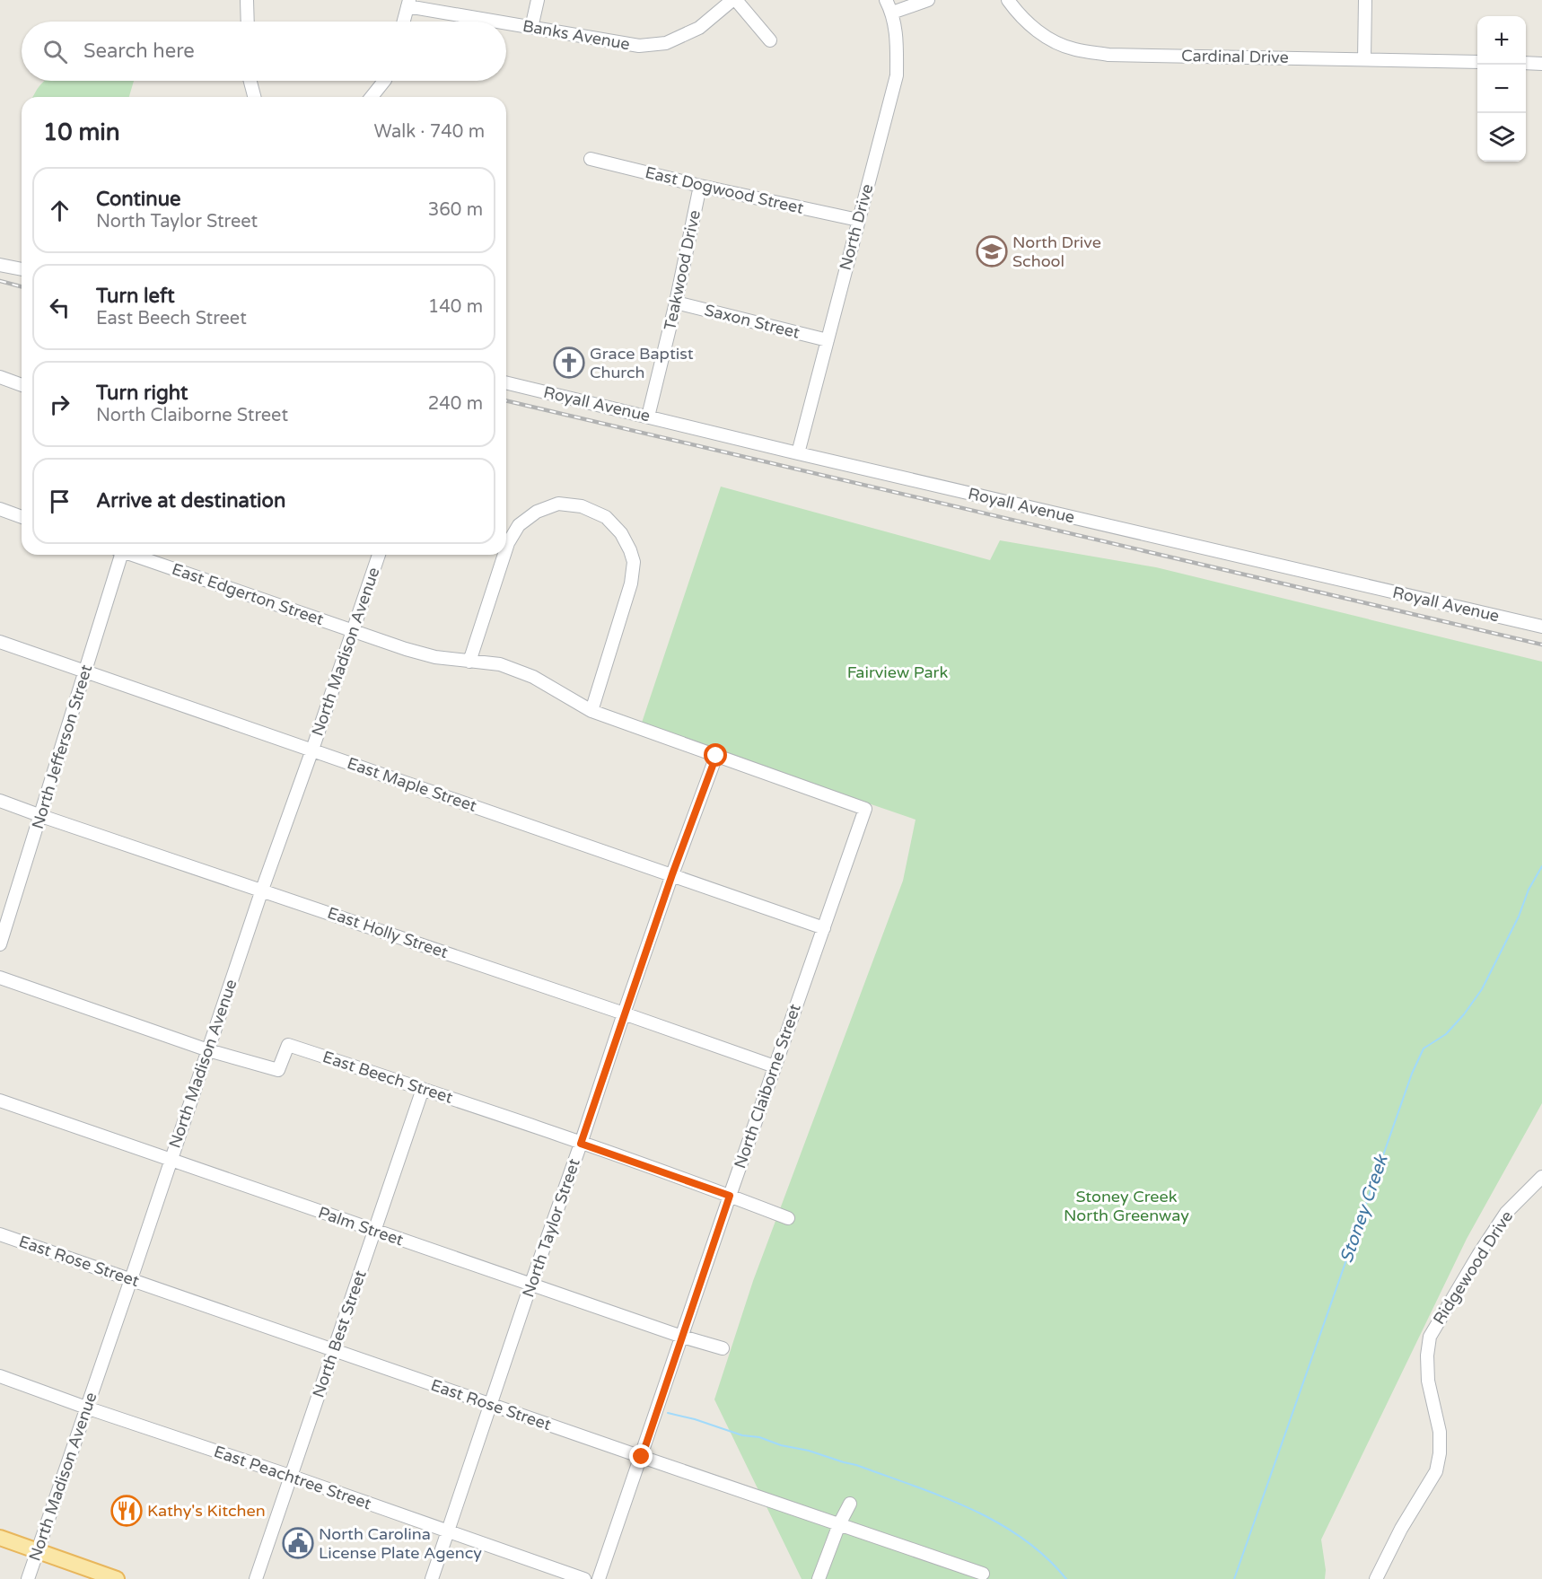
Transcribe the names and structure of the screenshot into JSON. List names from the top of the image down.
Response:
{
  "streets": {
    "street": [
      "Banks Avenue",
      "Cardinal Drive",
      "East Dogwood Street",
      "North Drive",
      "Teakwood Drive",
      "Saxon Street",
      "Royall Avenue",
      "East Edgerton Street",
      "North Madison Avenue",
      "North Jefferson Street",
      "East Maple Street",
      "East Holly Street",
      "East Beech Street",
      "North Claiborne Street",
      "Palm Street",
      "North Taylor Street",
      "East Rose Street",
      "Ridgewood Drive",
      "North Best Street",
      "East Peachtree Street"
    ]
  },
  "crossings": [
    ["East Dogwood Street", "North Drive"],
    ["East Dogwood Street", "Teakwood Drive"],
    ["North Drive", "Saxon Street"],
    ["North Drive", "Royall Avenue"],
    ["Teakwood Drive", "Saxon Street"],
    ["Teakwood Drive", "Royall Avenue"],
    ["East Edgerton Street", "North Madison Avenue"],
    ["East Edgerton Street", "North Claiborne Street"],
    ["East Edgerton Street", "North Taylor Street"],
    ["North Madison Avenue", "East Maple Street"],
    ["North Madison Avenue", "East Holly Street"],
    ["North Madison Avenue", "East Beech Street"],
    ["North Madison Avenue", "Palm Street"],
    ["North Madison Avenue", "East Rose Street"],
    ["North Madison Avenue", "East Peachtree Street"],
    ["North Jefferson Street", "East Maple Street"],
    ["North Jefferson Street", "East Holly Street"],
    ["East Maple Street", "North Claiborne Street"],
    ["East Maple Street", "North Taylor Street"],
    ["East Holly Street", "North Claiborne Street"],
    ["East Holly Street", "North Taylor Street"],
    ["East Beech Street", "North Claiborne Street"],
    ["East Beech Street", "North Taylor Street"],
    ["East Beech Street", "North Best Street"],
    ["North Claiborne Street", "Palm Street"],
    ["North Claiborne Street", "East Rose Street"],
    ["Palm Street", "North Taylor Street"],
    ["Palm Street", "North Best Street"],
    ["North Taylor Street", "East Rose Street"],
    ["North Taylor Street", "East Peachtree Street"],
    ["East Rose Street", "North Best Street"],
    ["North Best Street", "East Peachtree Street"]
  ],
  "water": ["Stoney Creek"],
  "parks": ["Fairview Park", "Stoney Creek North Greenway"],
  "places": {
    "school or university": ["North Drive School"],
    "church": ["Grace Baptist Church"],
    "restaurant": ["Kathy's Kitchen"],
    "public building": ["North Carolina License Plate Agency"]
  },
  "page": {
    "map_buttons": ["+", "−"],
    "search": "Search here",
    "heading": ["10 min", "Walk · 740 m"],
    "list": [
      ["Continue", "North Taylor Street", "360 m"],
      ["Turn left", "East Beech Street", "140 m"],
      ["Turn right", "North Claiborne Street", "240 m"],
      "Arrive at destination"
    ]
  }
}
